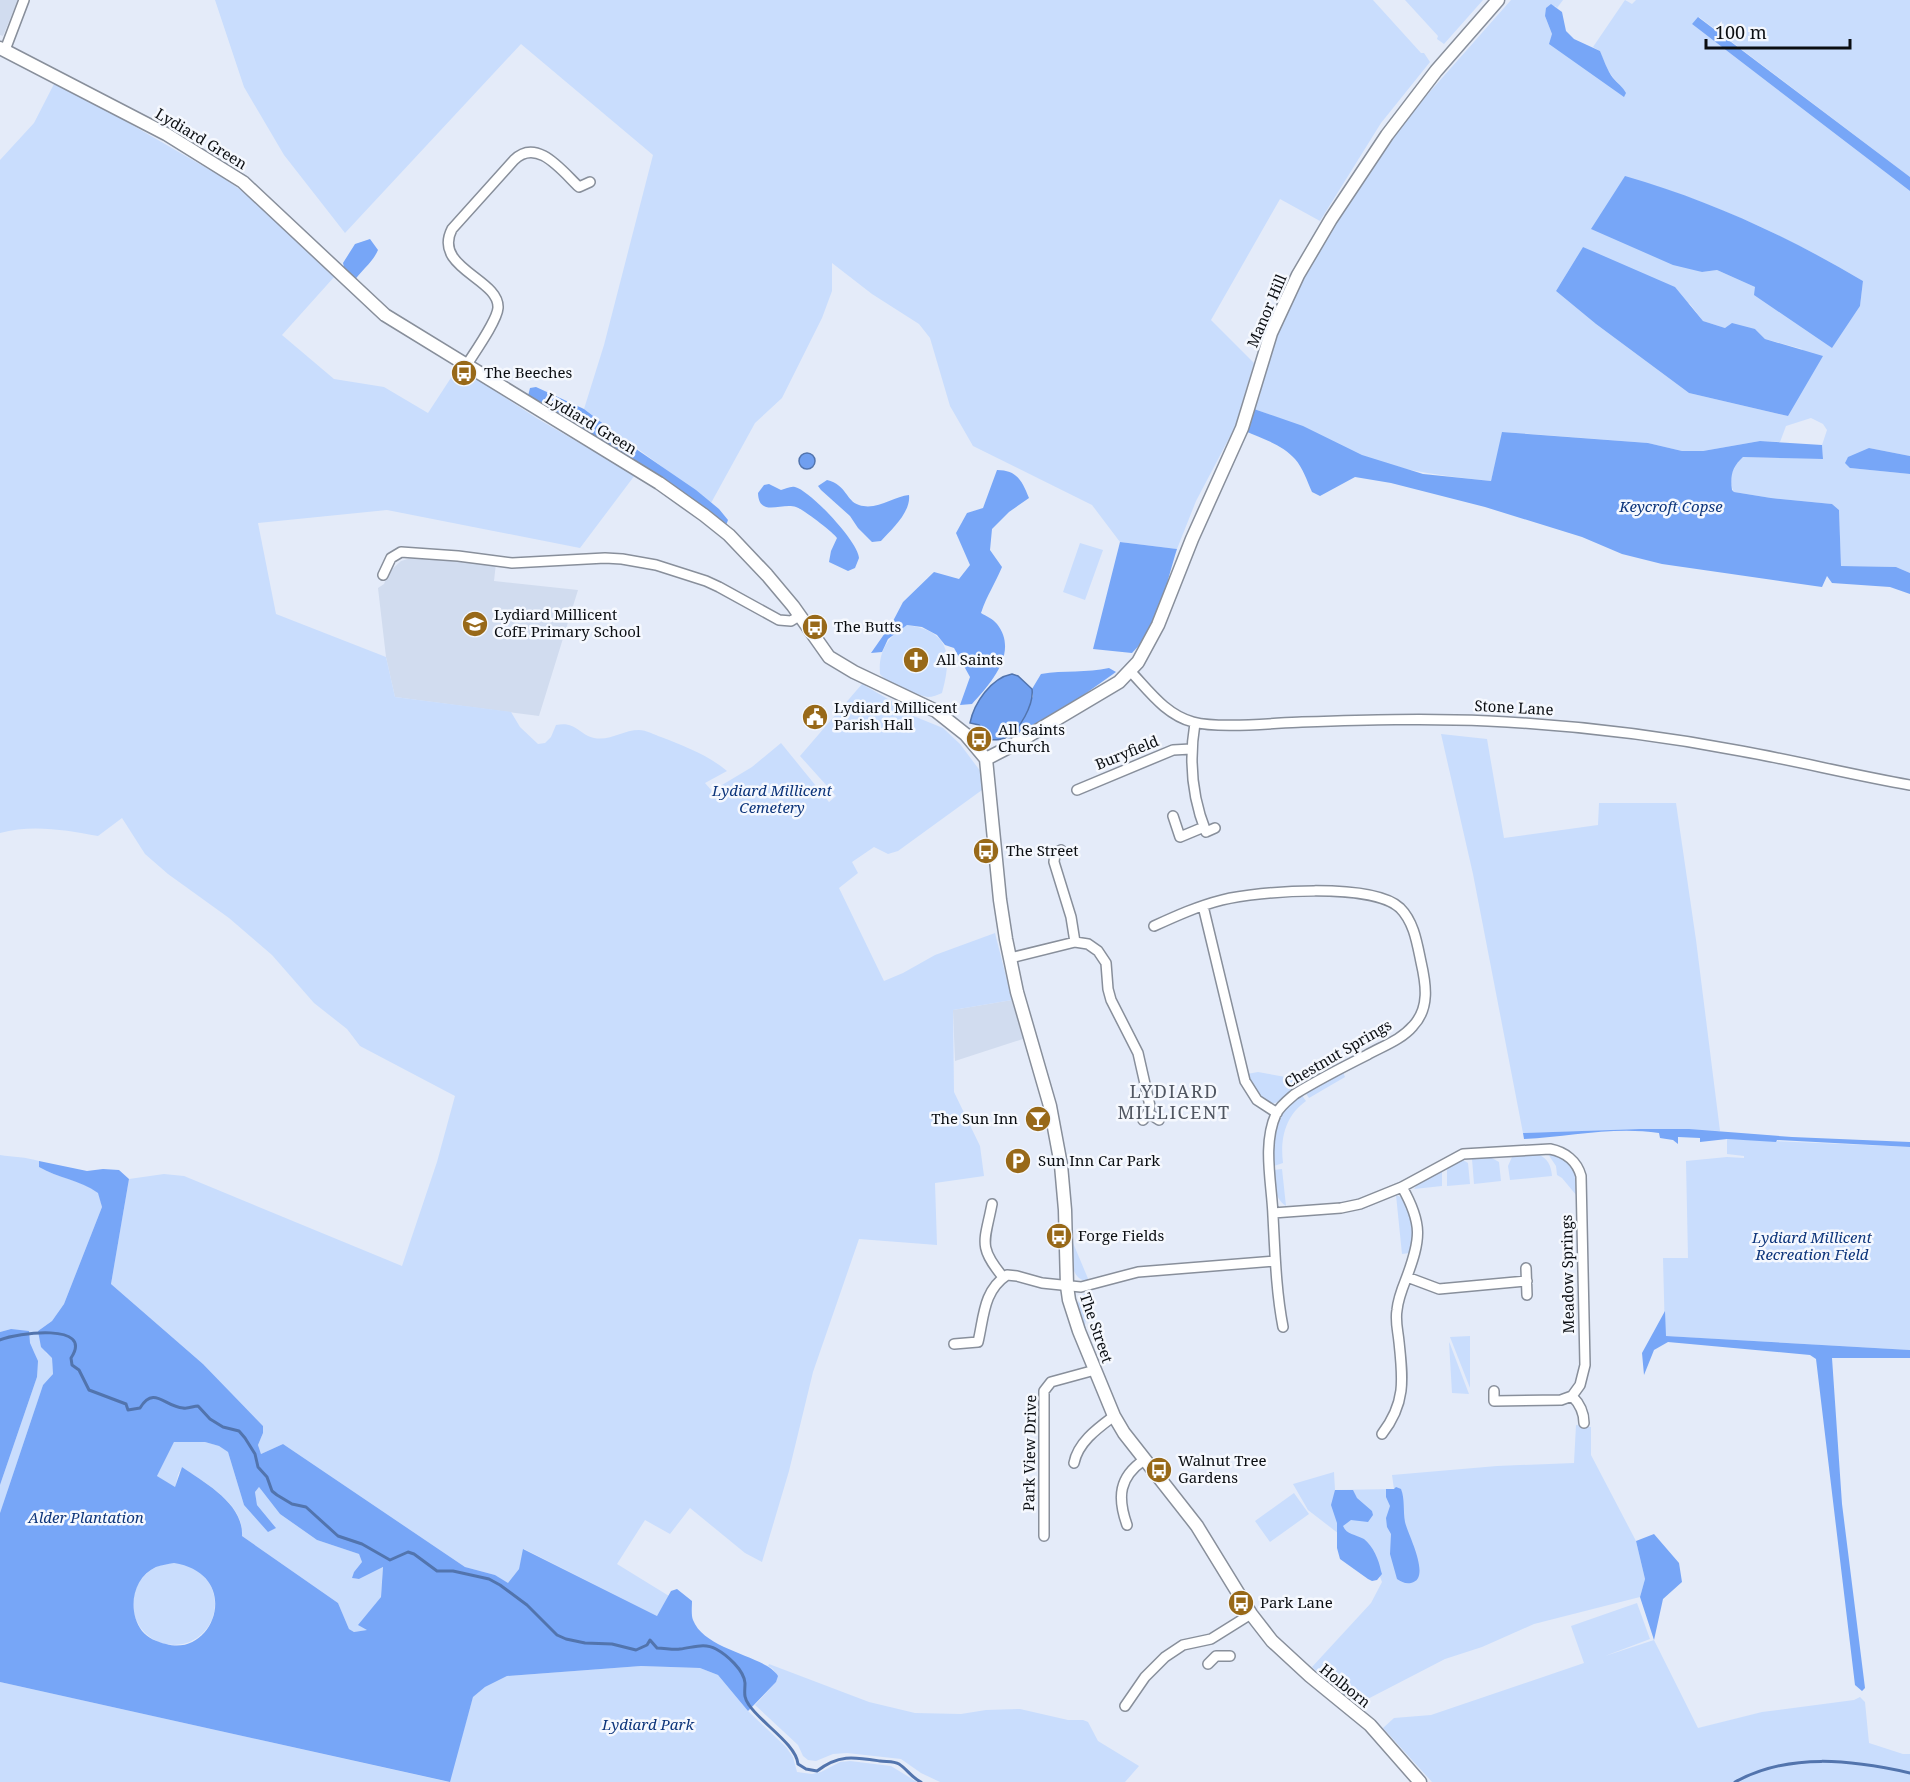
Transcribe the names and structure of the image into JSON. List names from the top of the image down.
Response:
{
  "streets": {
    "street": [
      "Lydiard Green",
      "Manor Hill",
      "Stone Lane",
      "Buryfield",
      "Chestnut Springs",
      "Meadow Springs",
      "The Street",
      "Park View Drive",
      "Holborn"
    ]
  },
  "crossings": [
    ["Lydiard Green", "The Street"],
    ["Manor Hill", "Stone Lane"],
    ["The Street", "Park View Drive"],
    ["The Street", "Holborn"]
  ],
  "districts": ["LYDIARD MILLICENT"],
  "parks": [
    "Keycroft Copse",
    "Lydiard Millicent Cemetery",
    "Lydiard Millicent Recreation Field",
    "Alder Plantation",
    "Lydiard Park"
  ],
  "places": {
    "bus stop": [
      "The Beeches",
      "The Butts",
      "All Saints Church",
      "The Street",
      "Forge Fields",
      "Walnut Tree Gardens",
      "Park Lane"
    ],
    "school or university": ["Lydiard Millicent CofE Primary School"],
    "church": ["All Saints"],
    "public building": ["Lydiard Millicent Parish Hall"],
    "bar": ["The Sun Inn"],
    "parking": ["Sun Inn Car Park"]
  },
  "scale_bar": "100 m"
}
